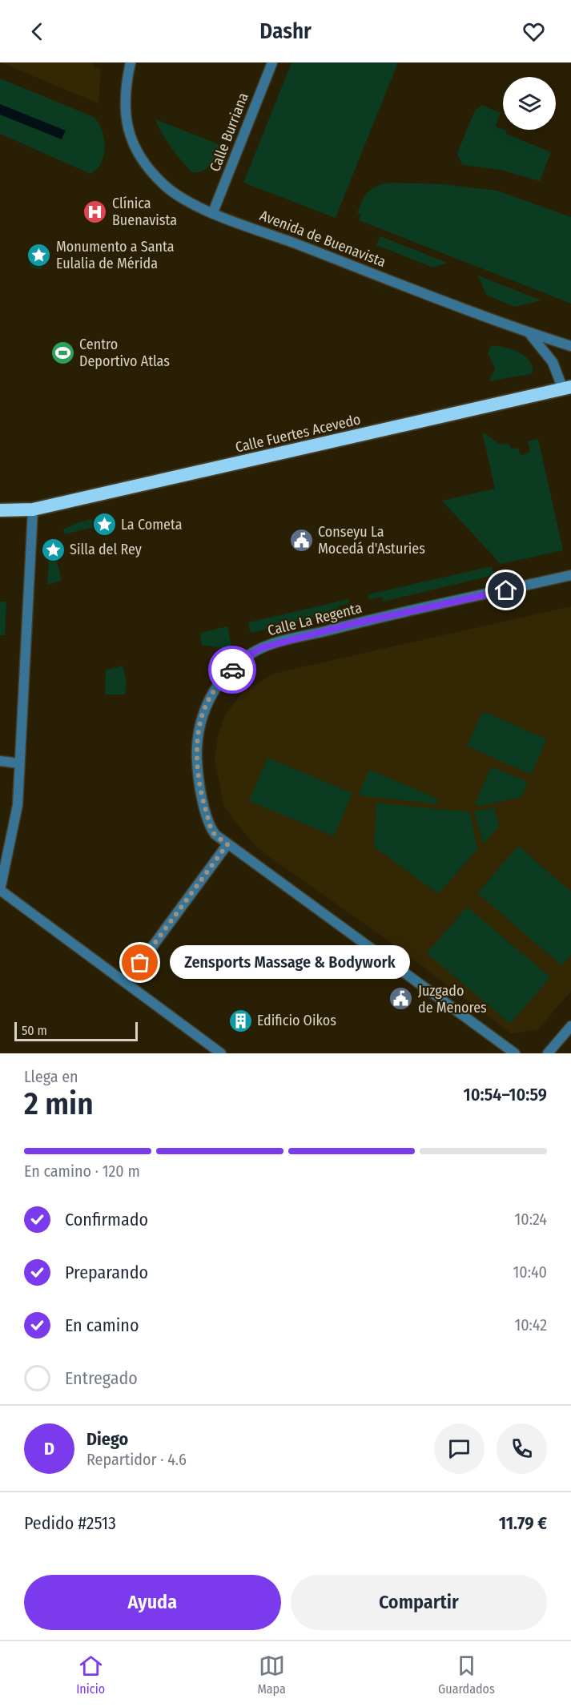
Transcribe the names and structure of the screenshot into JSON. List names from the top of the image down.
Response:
{
  "streets": {
    "highway": ["Calle Fuertes Acevedo"],
    "street": ["Calle Burriana", "Avenida de Buenavista", "Calle La Regenta"]
  },
  "crossings": [
    ["Calle Burriana", "Avenida de Buenavista"]
  ],
  "places": {
    "hospital": ["Clínica Buenavista"],
    "place": ["Monumento a Santa Eulalia de Mérida", "La Cometa", "Silla del Rey"],
    "sports": ["Centro Deportivo Atlas"],
    "public building": ["Conseyu La Mocedá d'Asturies", "Juzgado de Menores"],
    "other": ["Zensports Massage & Bodywork"],
    "building": ["Edificio Oikos"]
  },
  "scale_bar": "50 m",
  "page": {
    "header": "Dashr",
    "bubble": "Zensports Massage & Bodywork",
    "scale": "50 m",
    "heading": ["2 min", "Llega en", "10:54–10:59"],
    "panel": [
      "Diego",
      "Repartidor · 4.6",
      "Pedido #2513",
      "11.79 €"
    ],
    "bar": "En camino · 120 m",
    "list": [
      ["Confirmado", "10:24"],
      ["Preparando", "10:40"],
      ["En camino", "10:42"],
      "Entregado"
    ],
    "round": "D",
    "buttons": ["Ayuda", "Compartir"],
    "tabs": ["Inicio", "Mapa", "Guardados"]
  }
}
